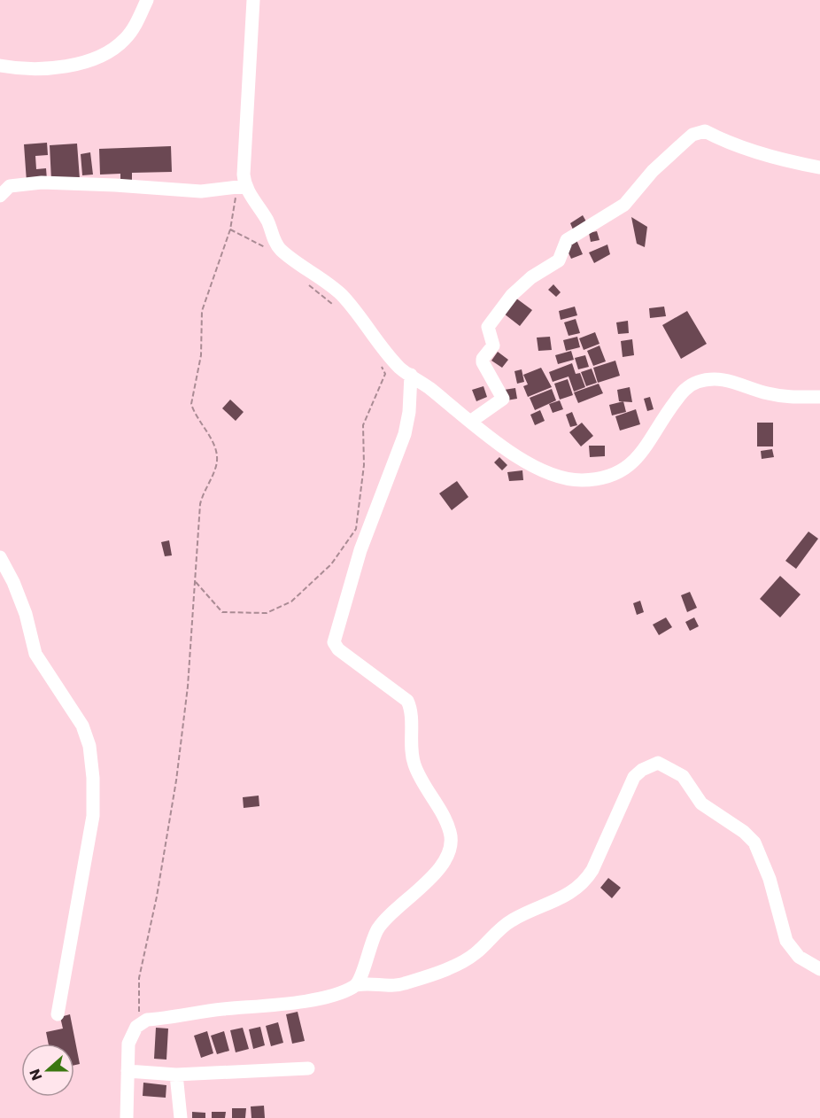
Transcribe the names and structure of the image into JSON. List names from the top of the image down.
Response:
{
  "north": "left"
}
